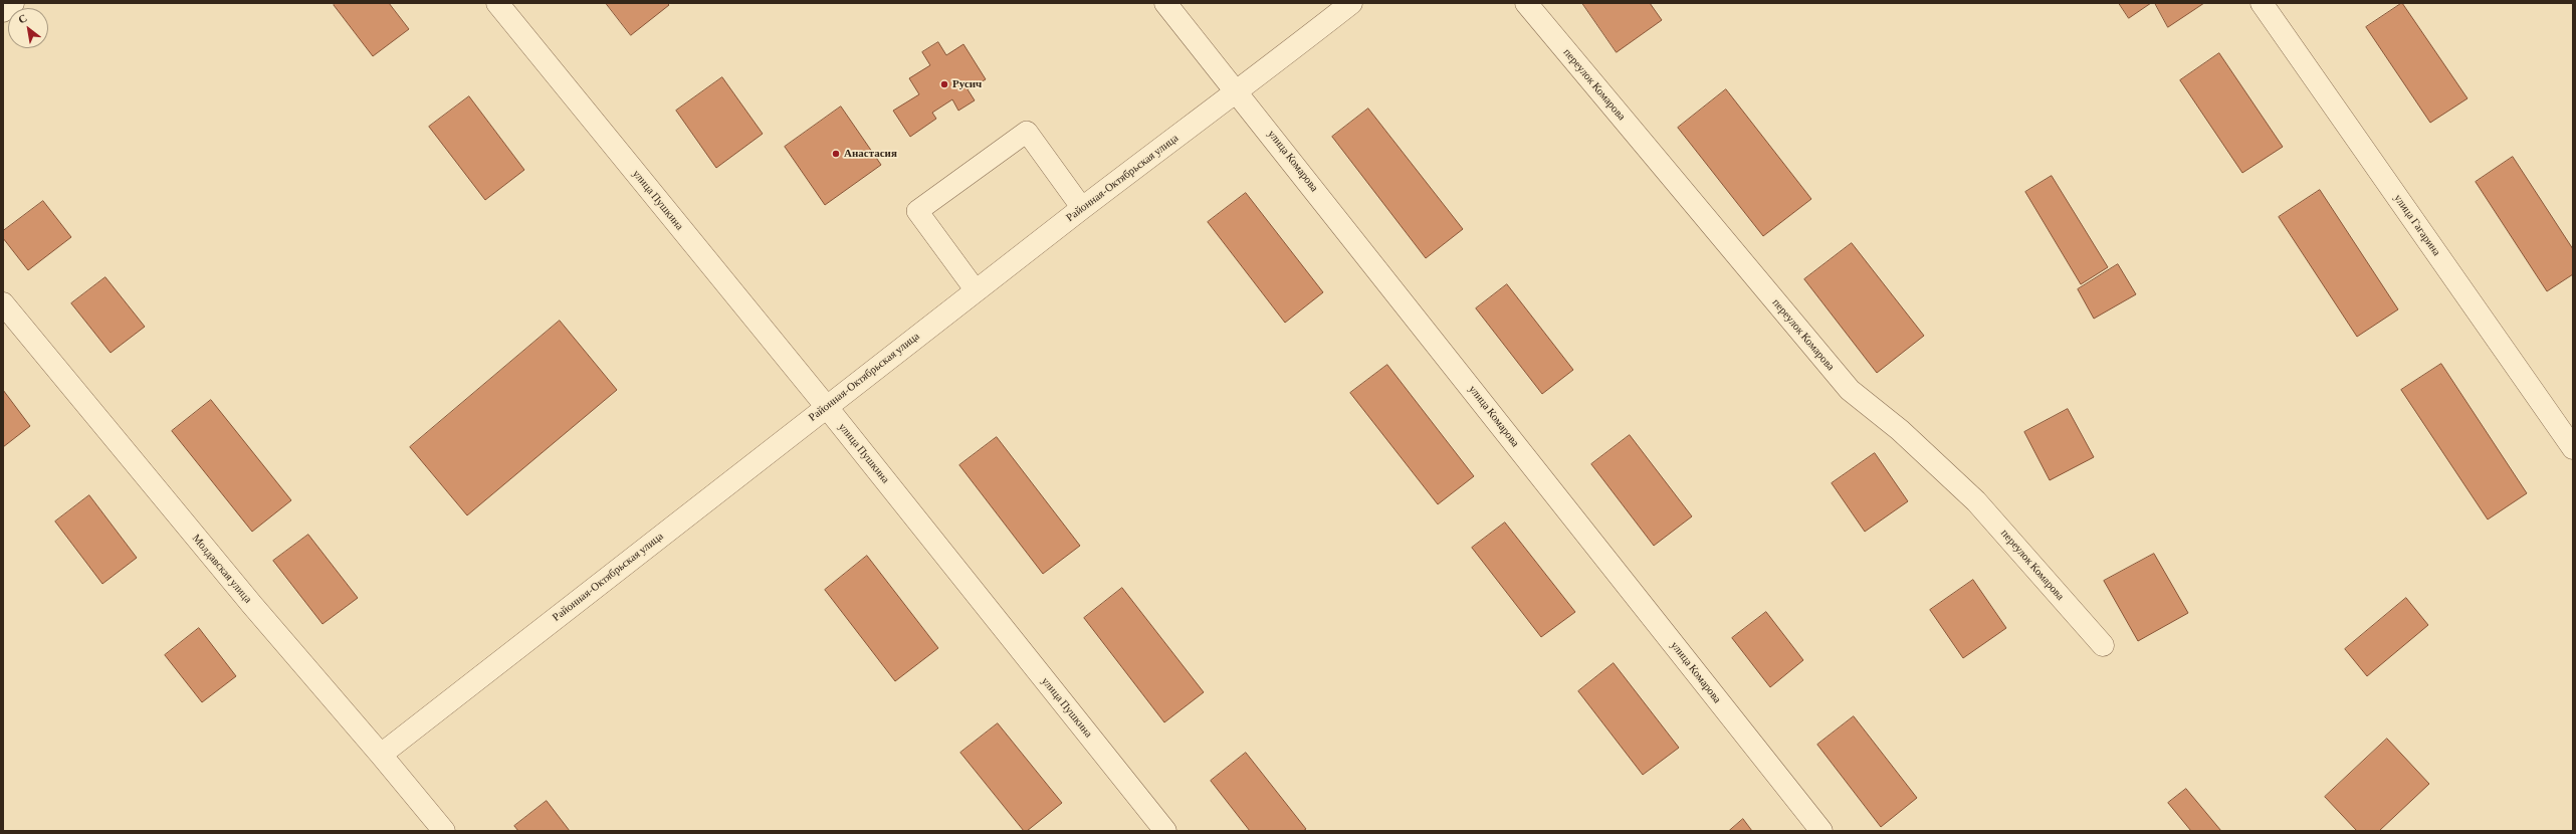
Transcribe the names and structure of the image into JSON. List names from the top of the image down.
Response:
{
  "streets": {
    "street": [
      "переулок Комарова",
      "улица Комарова",
      "Районная-Октябрьская улица",
      "улица Пушкина",
      "улица Гагарина",
      "Молдавская улица"
    ]
  },
  "crossings": [
    ["улица Комарова", "Районная-Октябрьская улица"],
    ["Районная-Октябрьская улица", "улица Пушкина"],
    ["Районная-Октябрьская улица", "Молдавская улица"]
  ],
  "places": ["Русич", "Анастасия"],
  "north": "top left"
}
